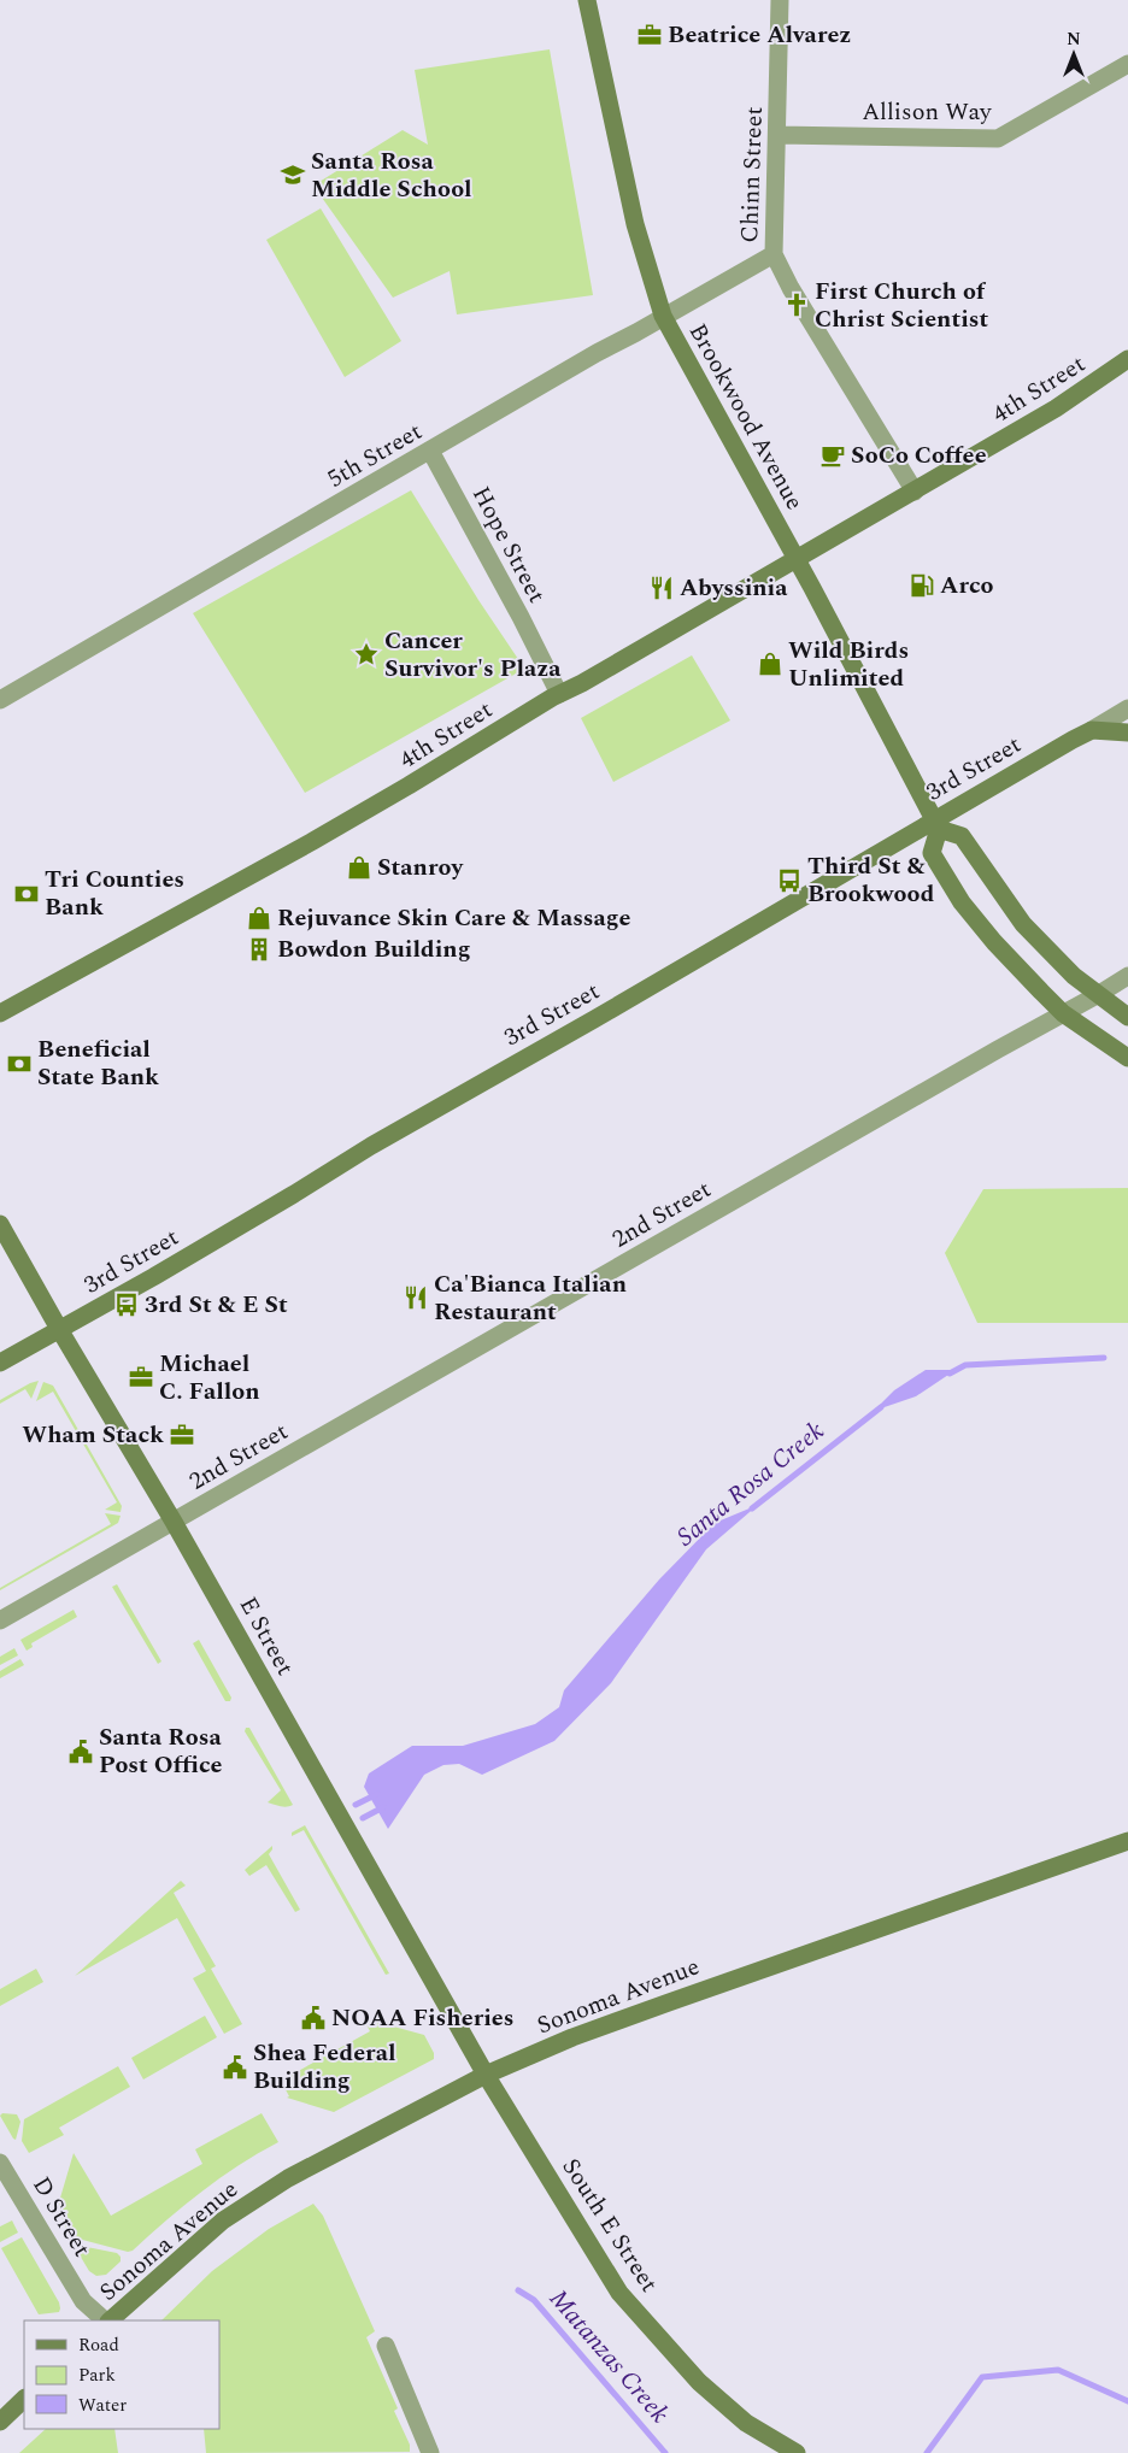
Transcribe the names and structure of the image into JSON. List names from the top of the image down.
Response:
{
  "streets": {
    "street": [
      "Allison Way",
      "Chinn Street",
      "4th Street",
      "Brookwood Avenue",
      "5th Street",
      "Hope Street",
      "3rd Street",
      "2nd Street",
      "E Street",
      "Sonoma Avenue",
      "D Street",
      "South E Street"
    ]
  },
  "crossings": [
    ["Allison Way", "Chinn Street"],
    ["Chinn Street", "4th Street"],
    ["Chinn Street", "5th Street"],
    ["4th Street", "Brookwood Avenue"],
    ["4th Street", "Hope Street"],
    ["Brookwood Avenue", "5th Street"],
    ["Brookwood Avenue", "3rd Street"],
    ["5th Street", "Hope Street"],
    ["3rd Street", "E Street"],
    ["2nd Street", "E Street"],
    ["E Street", "Sonoma Avenue"],
    ["E Street", "South E Street"],
    ["Sonoma Avenue", "South E Street"]
  ],
  "water": ["Santa Rosa Creek", "Matanzas Creek"],
  "places": {
    "office": ["Beatrice Alvarez", "Michael C. Fallon", "Wham Stack"],
    "school or university": ["Santa Rosa Middle School"],
    "church": ["First Church of Christ Scientist"],
    "cafe": ["SoCo Coffee"],
    "fuel station": ["Arco"],
    "restaurant": ["Abyssinia", "Ca'Bianca Italian Restaurant"],
    "place": ["Cancer Survivor's Plaza"],
    "shop": ["Wild Birds Unlimited", "Stanroy", "Rejuvance Skin Care & Massage"],
    "bus stop": ["Third St & Brookwood", "3rd St & E St"],
    "bank": ["Tri Counties Bank", "Beneficial State Bank"],
    "building": ["Bowdon Building"],
    "public building": ["Santa Rosa Post Office", "NOAA Fisheries", "Shea Federal Building"]
  },
  "legend": ["Road", "Park", "Water"],
  "north": "top"
}
